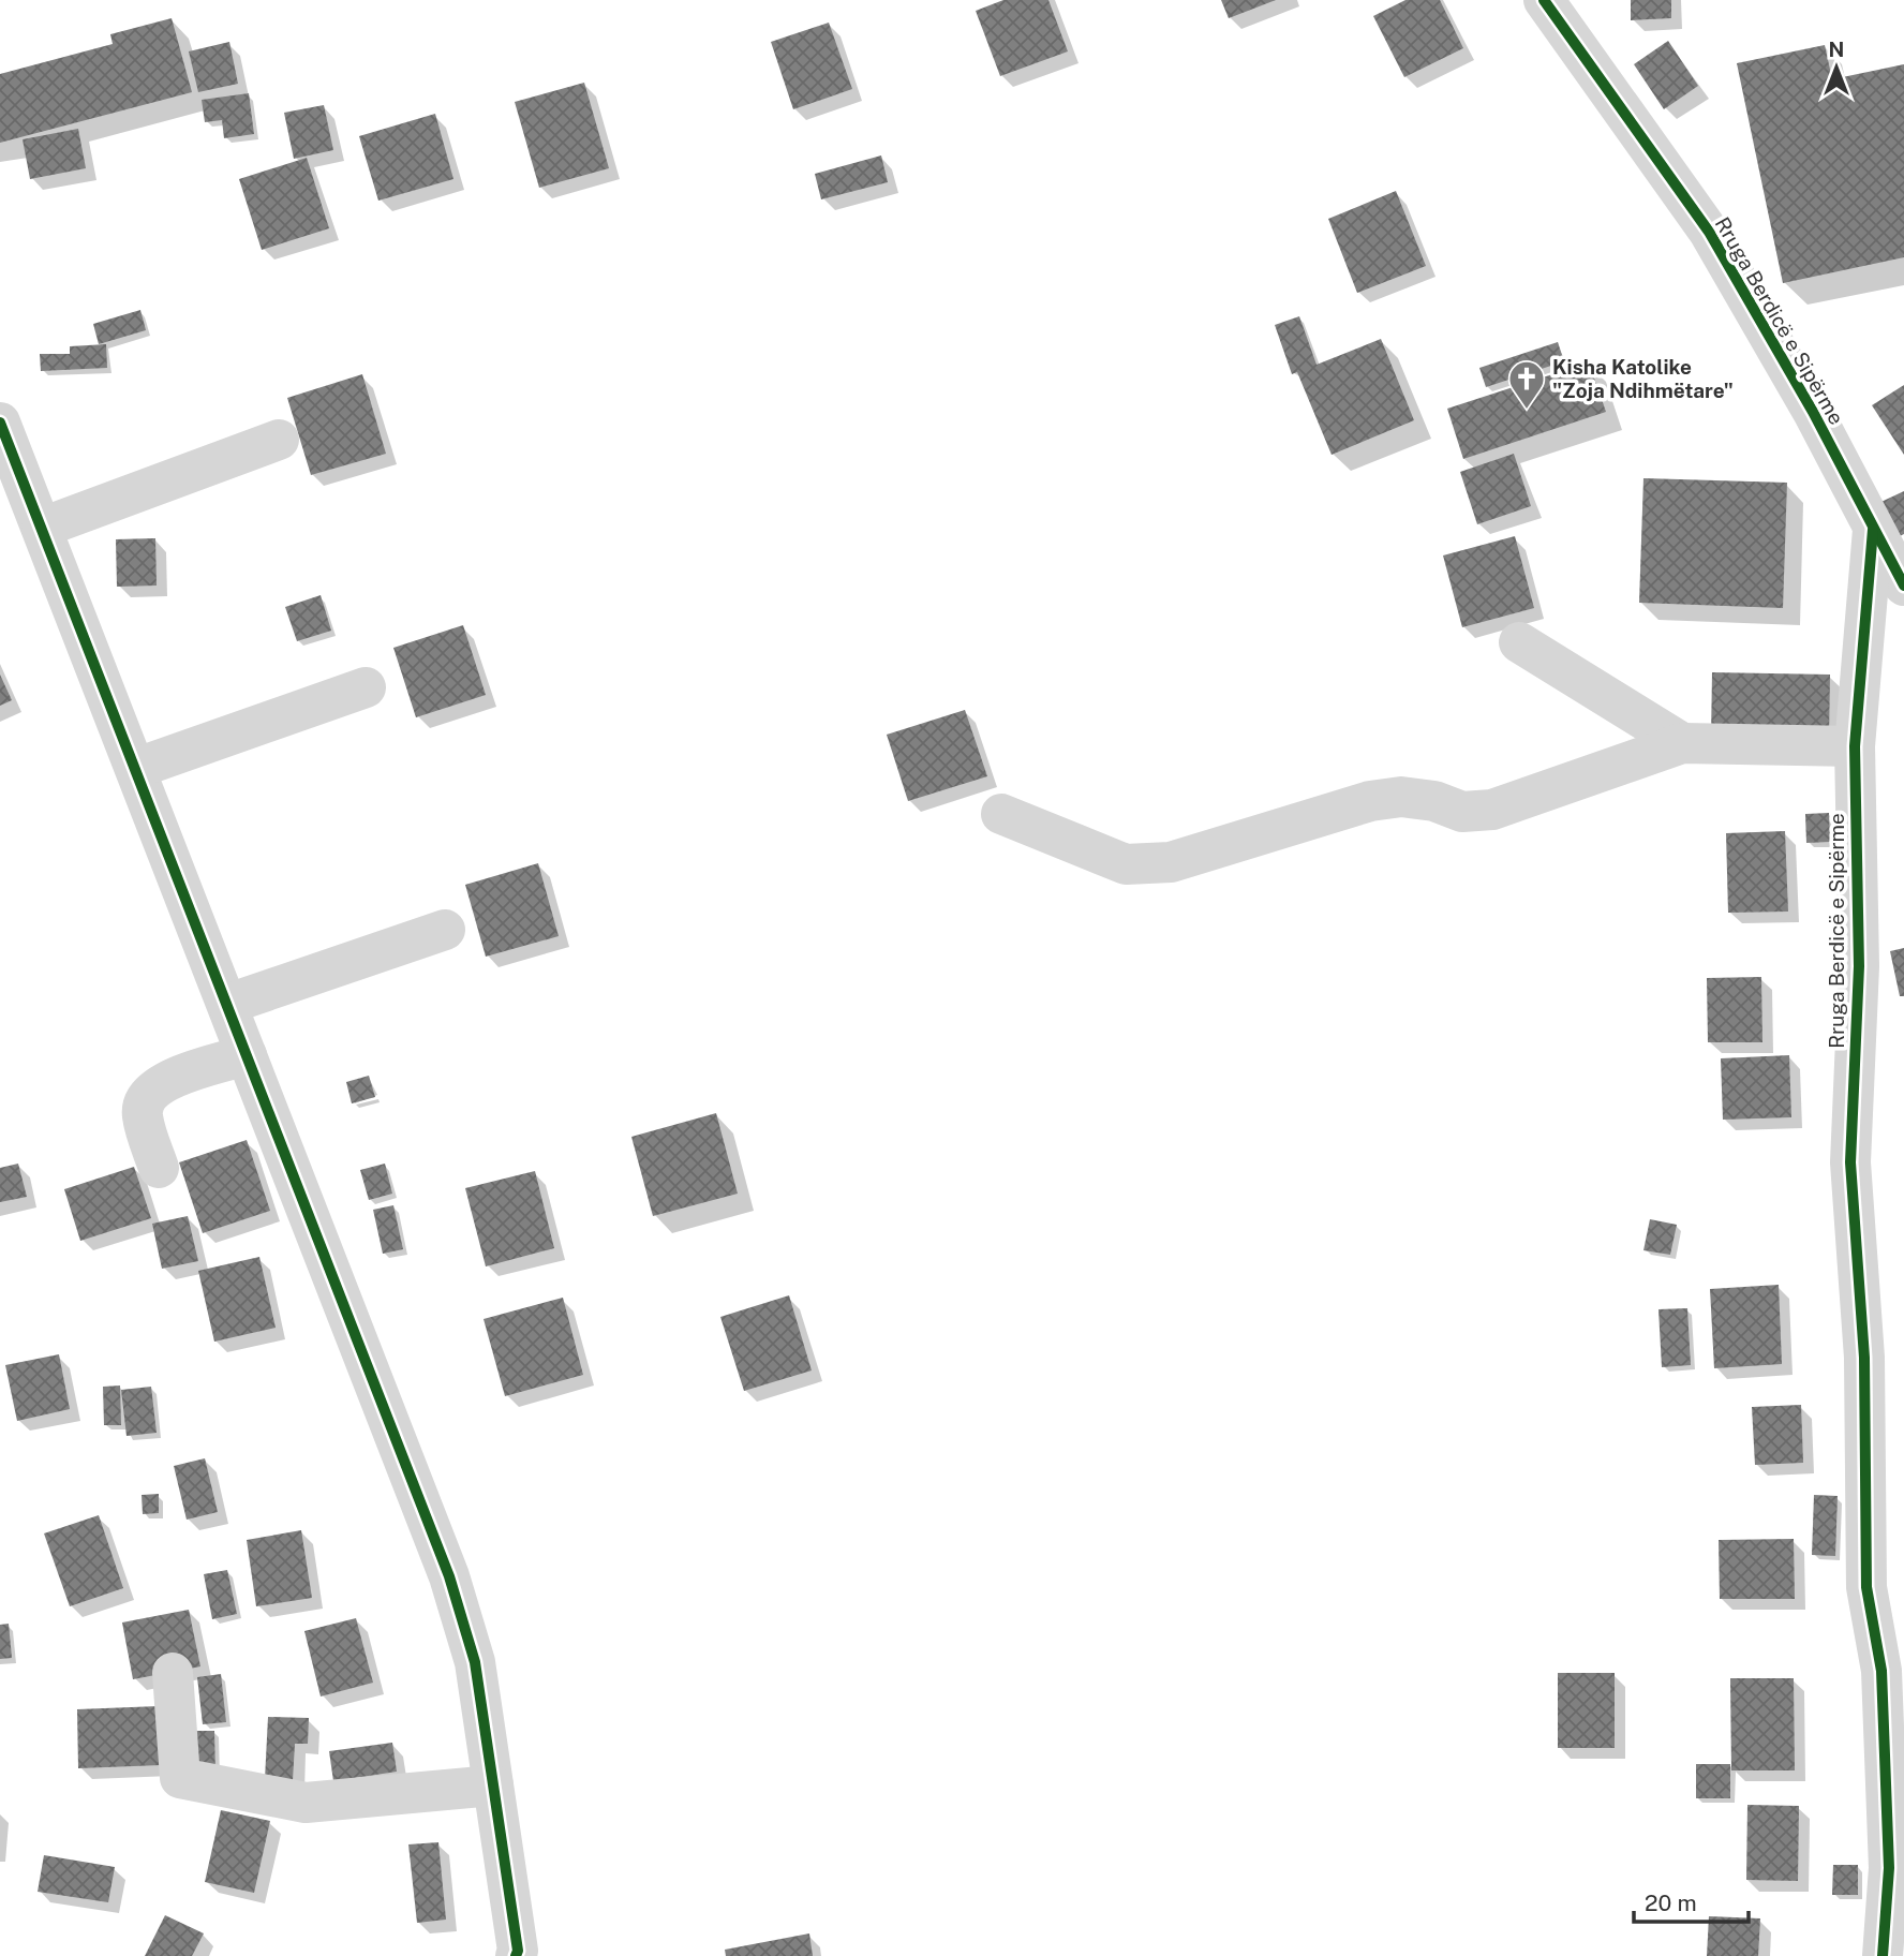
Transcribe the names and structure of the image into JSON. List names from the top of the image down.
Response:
{
  "streets": {
    "street": ["Rruga Berdicë e Sipërme"]
  },
  "places": {
    "church": ["Kisha Katolike \"Zoja Ndihmëtare\""]
  },
  "scale_bar": "20 m",
  "north": "top"
}
